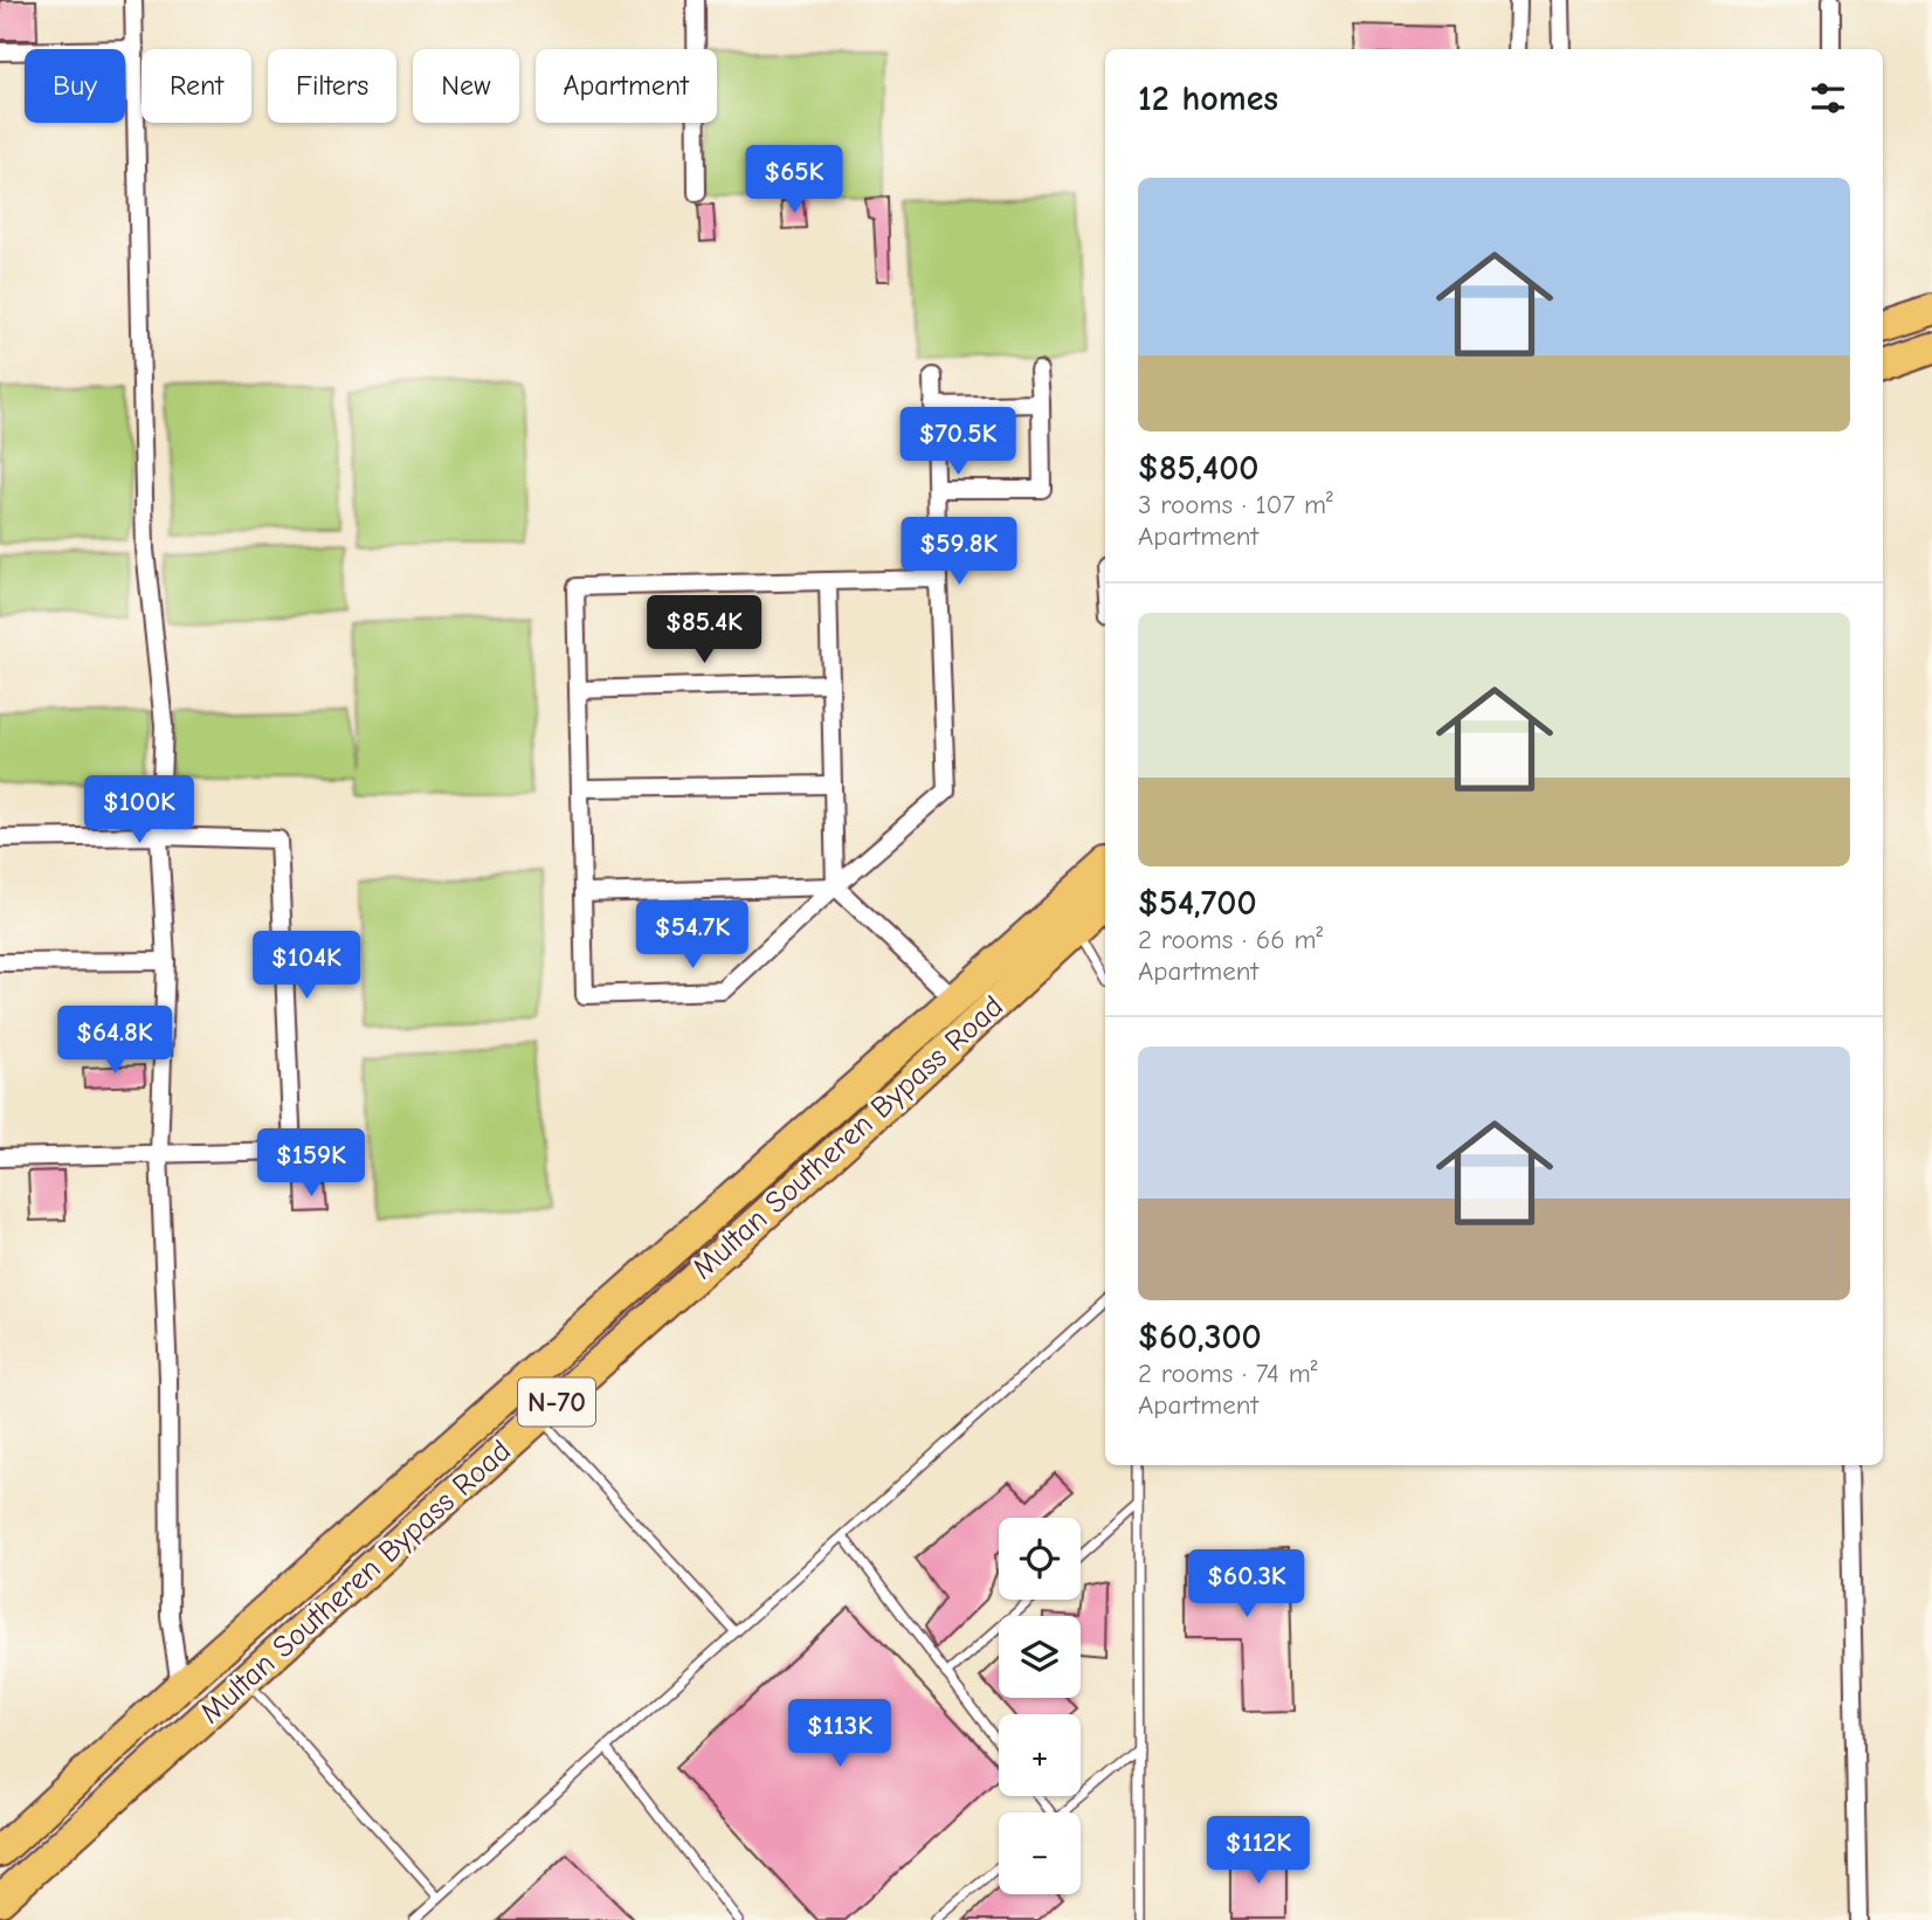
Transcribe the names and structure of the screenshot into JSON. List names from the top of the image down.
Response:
{
  "streets": {
    "highway": ["Multan Southeren Bypass Road", "N-70"]
  },
  "page": {
    "chip": [
      "Buy",
      "Rent",
      "Filters",
      "New",
      "Apartment"
    ],
    "heading": "12 homes",
    "price": [
      "$65K",
      "$70.5K",
      "$59.8K",
      "$85.4K",
      "$100K",
      "$54.7K",
      "$104K",
      "$64.8K",
      "$159K",
      "$60.3K",
      "$113K",
      "$112K"
    ],
    "list": [
      {
        "name": "$85,400",
        "note": "3 rooms · 107 m² · Apartment"
      },
      {
        "name": "$54,700",
        "note": "2 rooms · 66 m² · Apartment"
      },
      {
        "name": "$60,300",
        "note": "2 rooms · 74 m² · Apartment"
      }
    ],
    "map_buttons": ["+", "−"]
  }
}
